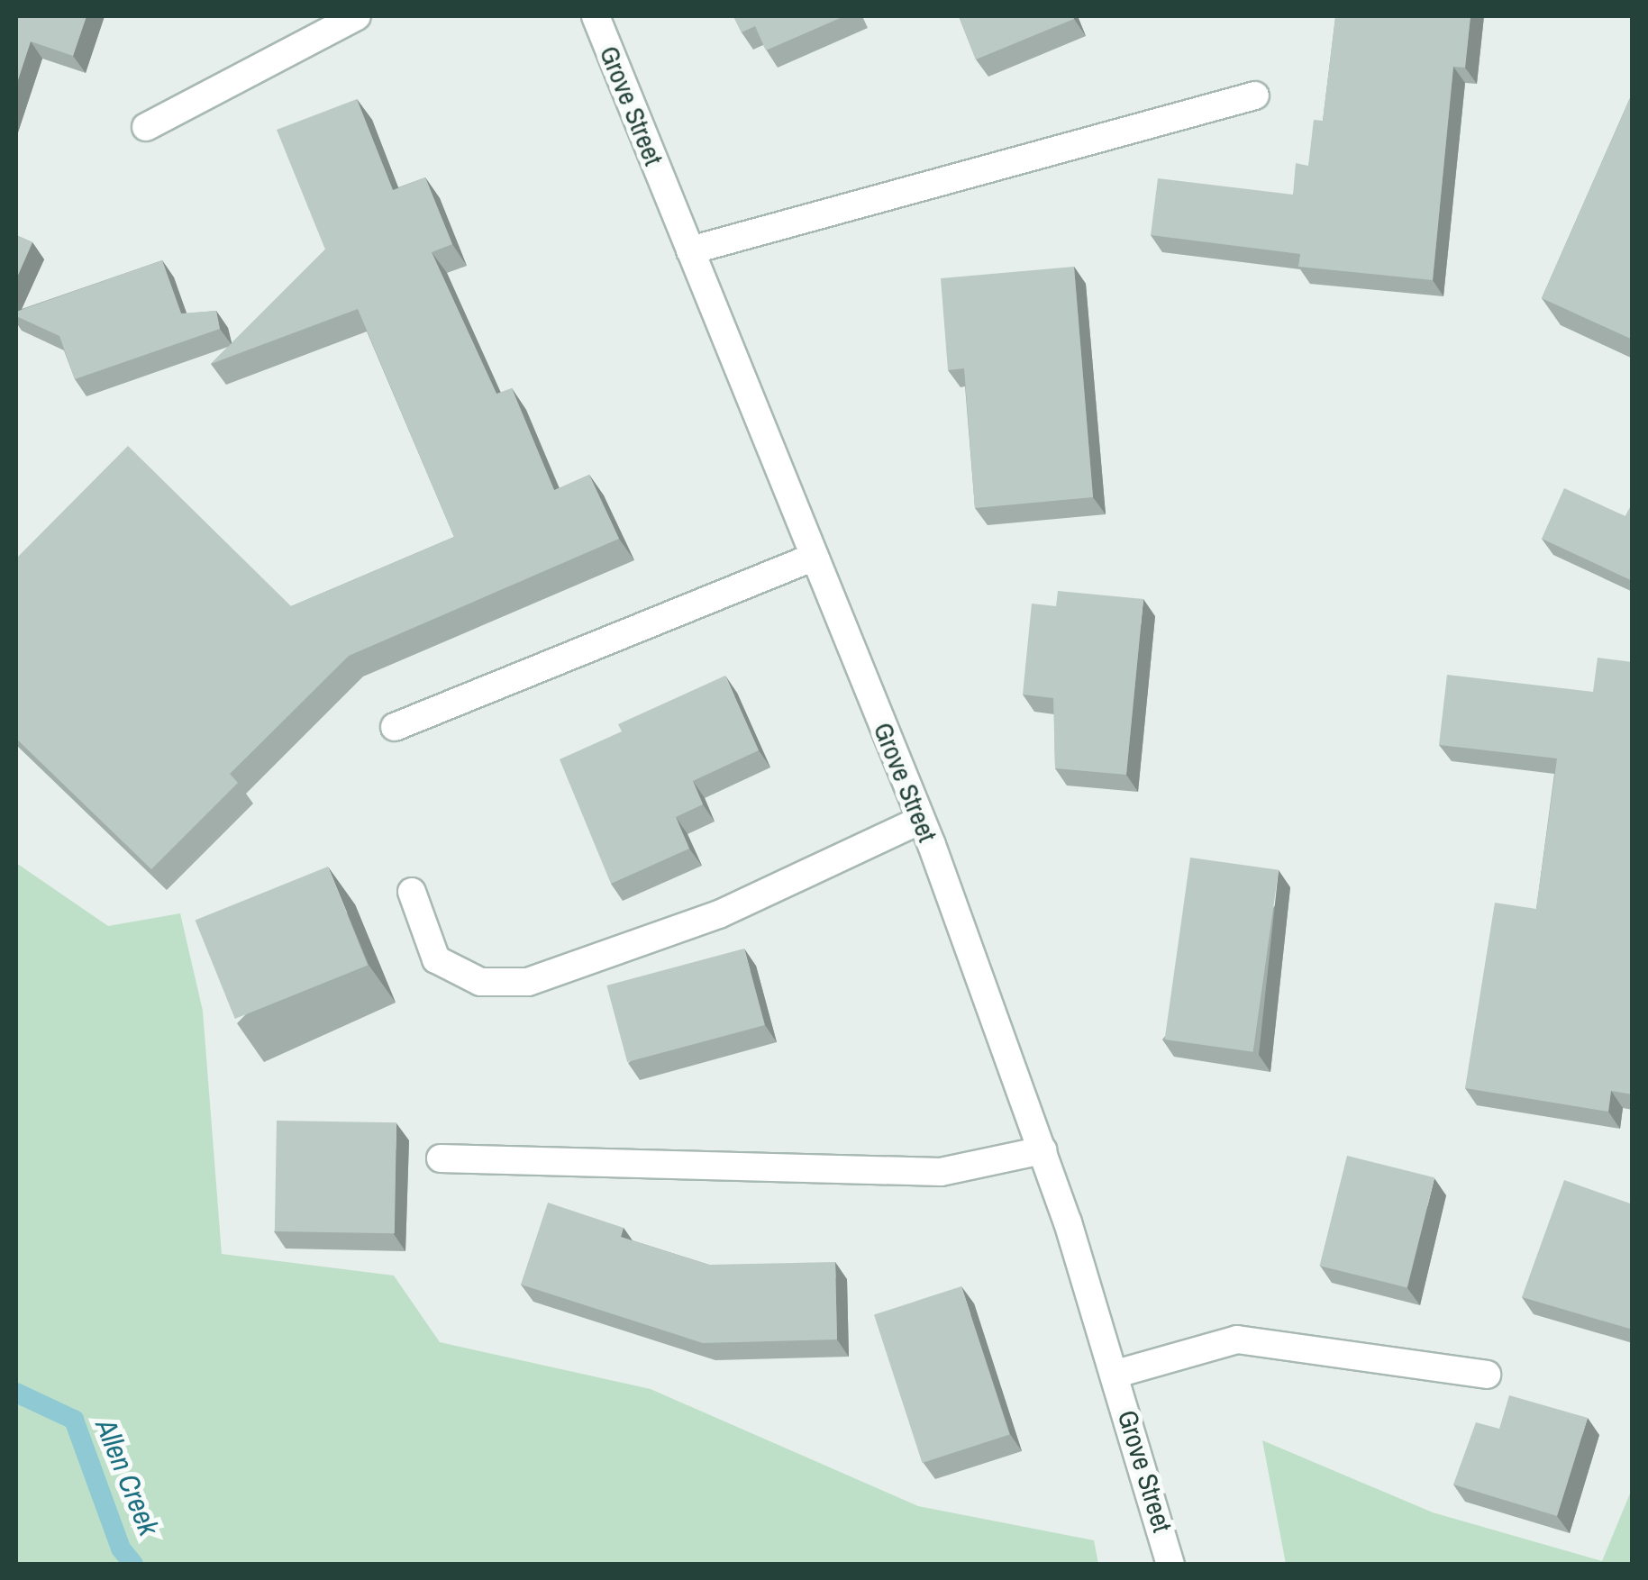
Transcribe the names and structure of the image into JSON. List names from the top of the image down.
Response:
{
  "streets": {
    "street": ["Grove Street"]
  },
  "water": ["Allen Creek"]
}
